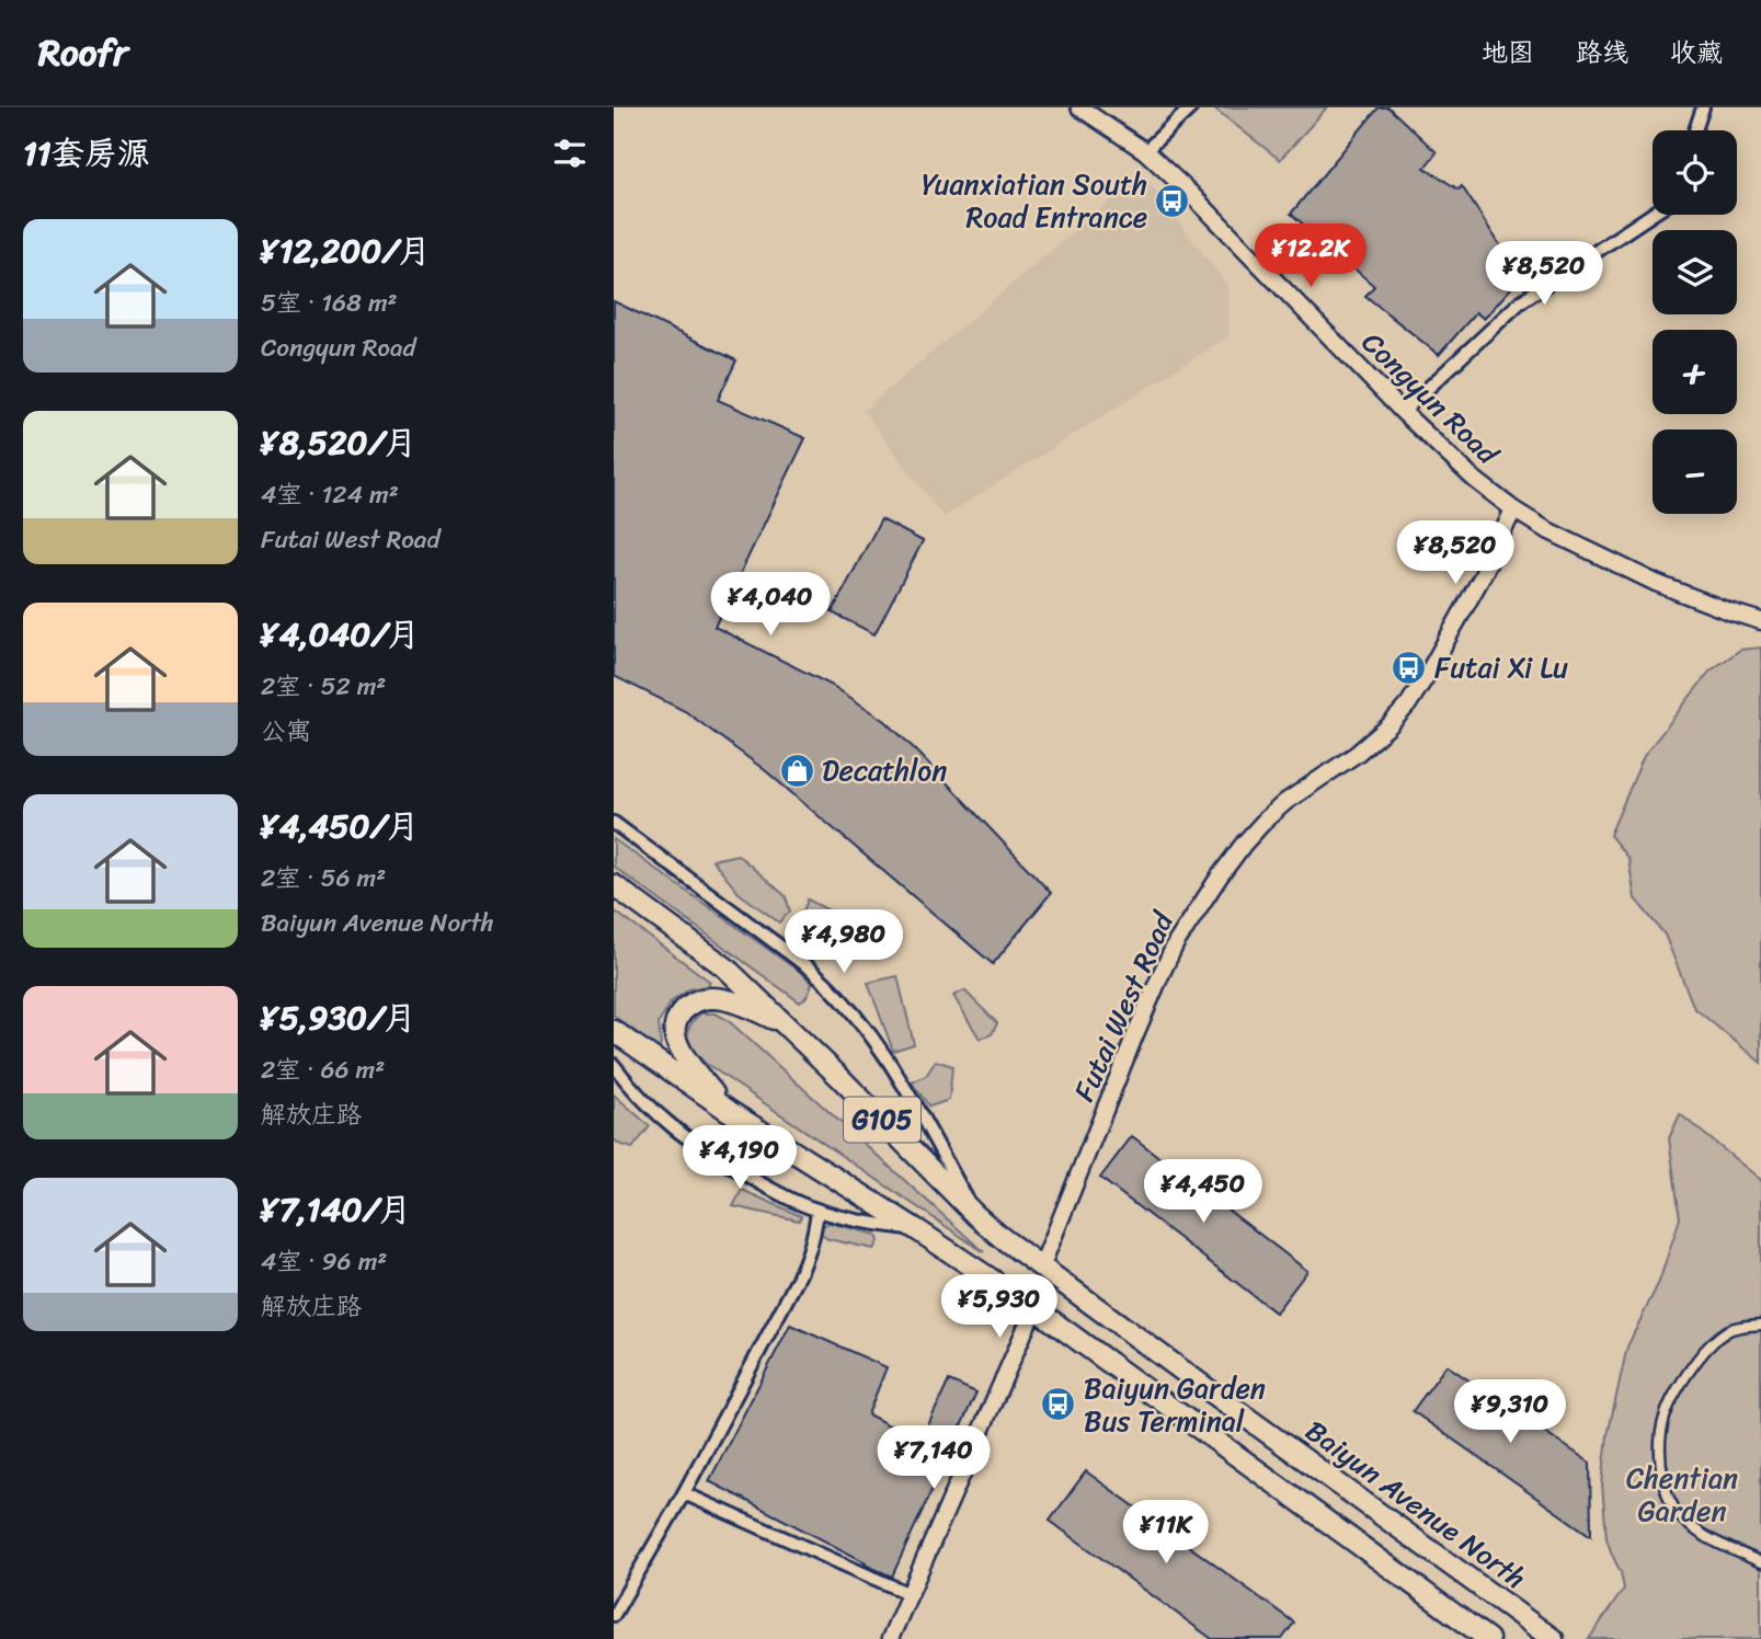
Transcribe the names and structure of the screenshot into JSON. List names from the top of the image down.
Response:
{
  "streets": {
    "highway": ["G105", "Baiyun Avenue North"],
    "street": ["Congyun Road", "Futai West Road"]
  },
  "crossings": [
    ["Congyun Road", "Futai West Road"],
    ["Futai West Road", "Baiyun Avenue North"]
  ],
  "parks": ["Chentian Garden"],
  "places": {
    "bus stop": ["Yuanxiatian South Road Entrance", "Futai Xi Lu", "Baiyun Garden Bus Terminal"],
    "shop": ["Decathlon"]
  },
  "page": {
    "header": "Roofr",
    "nav": ["地图", "路线", "收藏"],
    "heading": "11套房源",
    "map_buttons": ["+", "−"],
    "list": [
      {
        "name": "¥12,200/月",
        "note": "5室 · 168 m² · Congyun Road"
      },
      {
        "name": "¥8,520/月",
        "note": "4室 · 124 m² · Futai West Road"
      },
      {
        "name": "¥4,040/月",
        "note": "2室 · 52 m² · 公寓"
      },
      {
        "name": "¥4,450/月",
        "note": "2室 · 56 m² · Baiyun Avenue North"
      },
      {
        "name": "¥5,930/月",
        "note": "2室 · 66 m² · 解放庄路"
      },
      {
        "name": "¥7,140/月",
        "note": "4室 · 96 m² · 解放庄路"
      }
    ],
    "price": [
      "¥12.2K",
      "¥8,520",
      "¥8,520",
      "¥4,040",
      "¥4,980",
      "¥4,190",
      "¥4,450",
      "¥5,930",
      "¥9,310",
      "¥7,140",
      "¥11K"
    ]
  }
}
